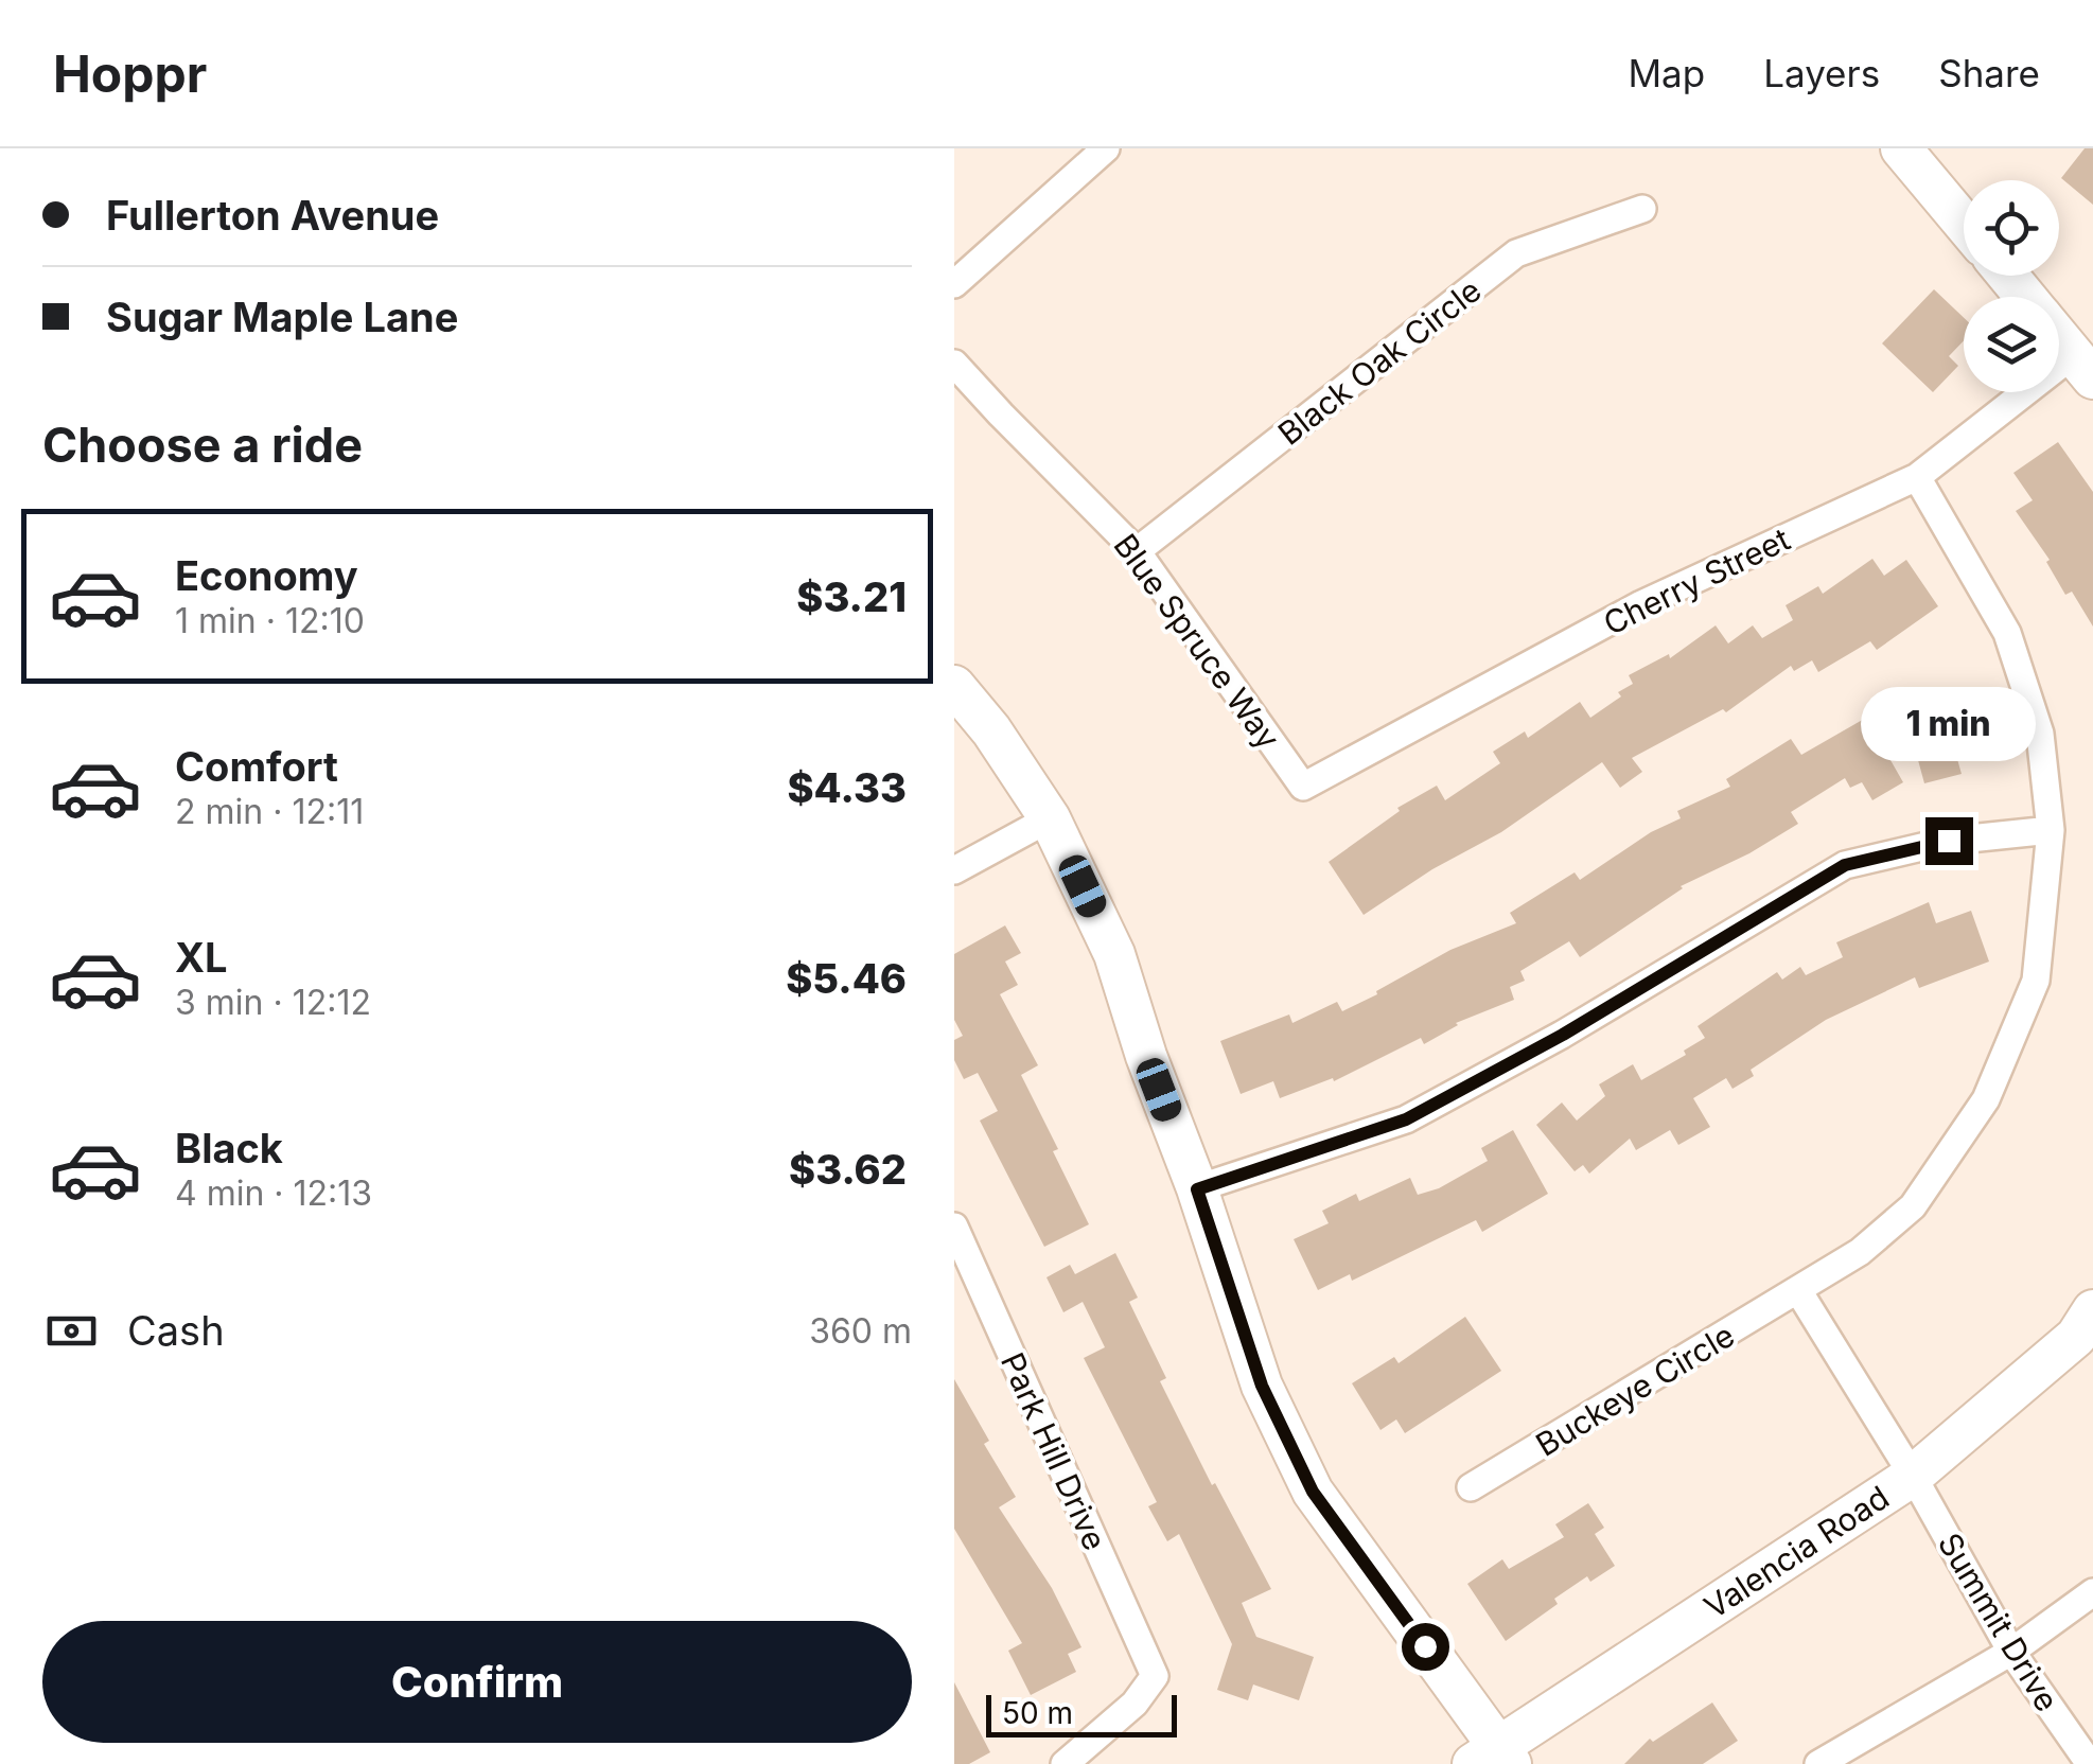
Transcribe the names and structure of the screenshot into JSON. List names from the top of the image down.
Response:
{
  "streets": {
    "main road": ["Valencia Road"],
    "street": [
      "Black Oak Circle",
      "Cherry Street",
      "Blue Spruce Way",
      "Buckeye Circle",
      "Park Hill Drive",
      "Summit Drive"
    ]
  },
  "crossings": [
    ["Black Oak Circle", "Blue Spruce Way"],
    ["Cherry Street", "Blue Spruce Way"],
    ["Cherry Street", "Buckeye Circle"],
    ["Buckeye Circle", "Summit Drive"],
    ["Valencia Road", "Summit Drive"]
  ],
  "scale_bar": "50 m",
  "page": {
    "header": "Hoppr",
    "nav": ["Map", "Layers", "Share"],
    "banner": ["Fullerton Avenue", "Sugar Maple Lane"],
    "heading": "Choose a ride",
    "list": [
      {
        "name": "Economy",
        "note": "1 min · 12:10",
        "value": "$3.21"
      },
      {
        "name": "Comfort",
        "note": "2 min · 12:11",
        "value": "$4.33"
      },
      {
        "name": "XL",
        "note": "3 min · 12:12",
        "value": "$5.46"
      },
      {
        "name": "Black",
        "note": "4 min · 12:13",
        "value": "$3.62"
      }
    ],
    "bubble": "1 min",
    "pay": ["Cash", "360 m"],
    "buttons": "Confirm",
    "scale": "50 m"
  }
}
